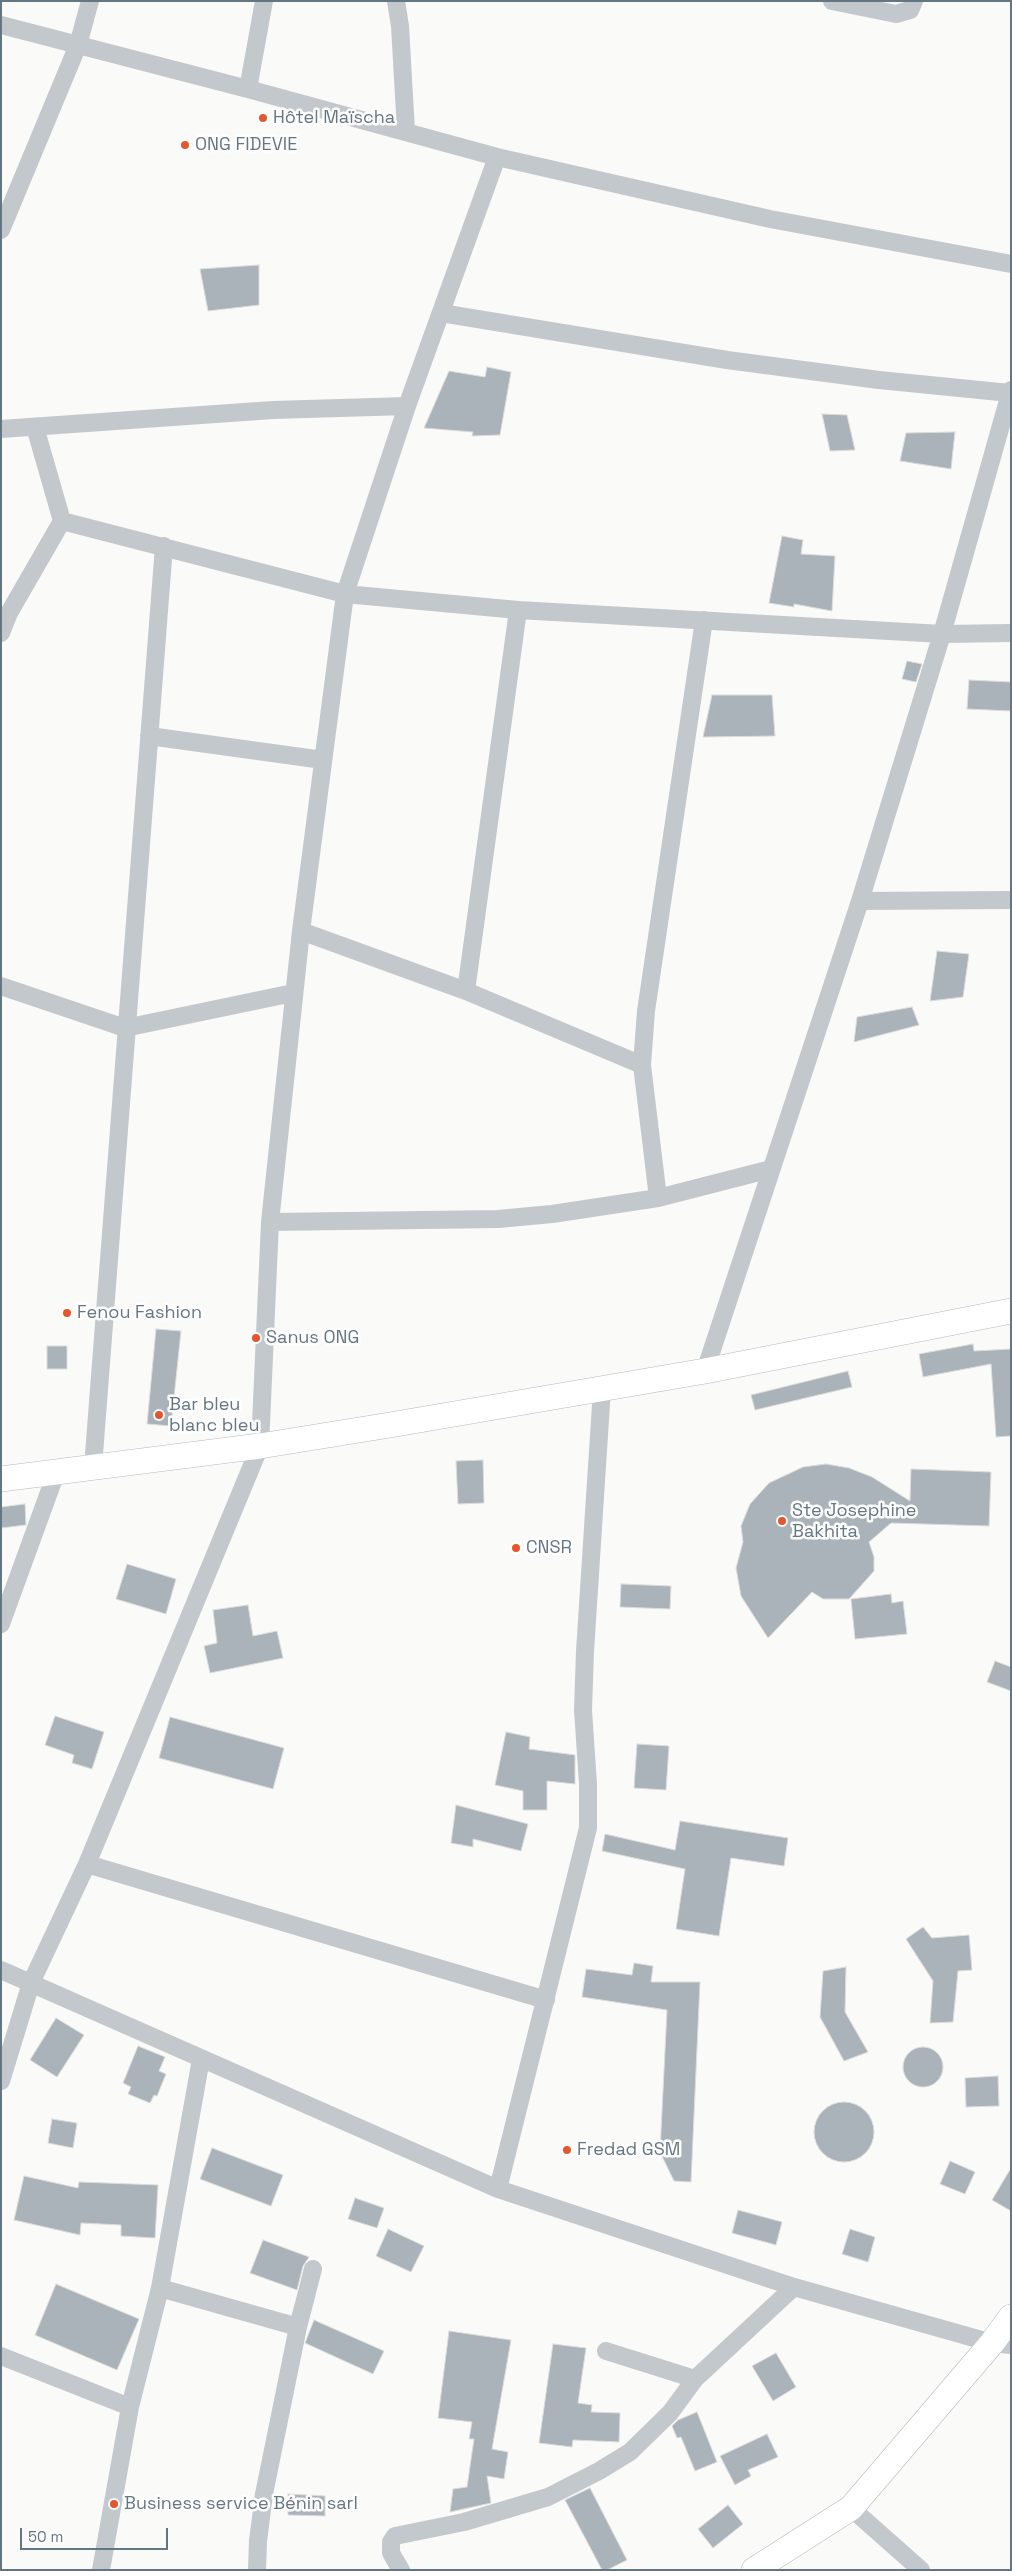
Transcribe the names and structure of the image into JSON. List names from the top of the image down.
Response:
{
  "places": [
    "Hôtel Maïscha",
    "ONG FIDEVIE",
    "Fenou Fashion",
    "Sanus ONG",
    "Bar bleu blanc bleu",
    "Ste Josephine Bakhita",
    "CNSR",
    "Fredad GSM",
    "Business service Bénin sarl"
  ],
  "scale_bar": "50 m"
}
